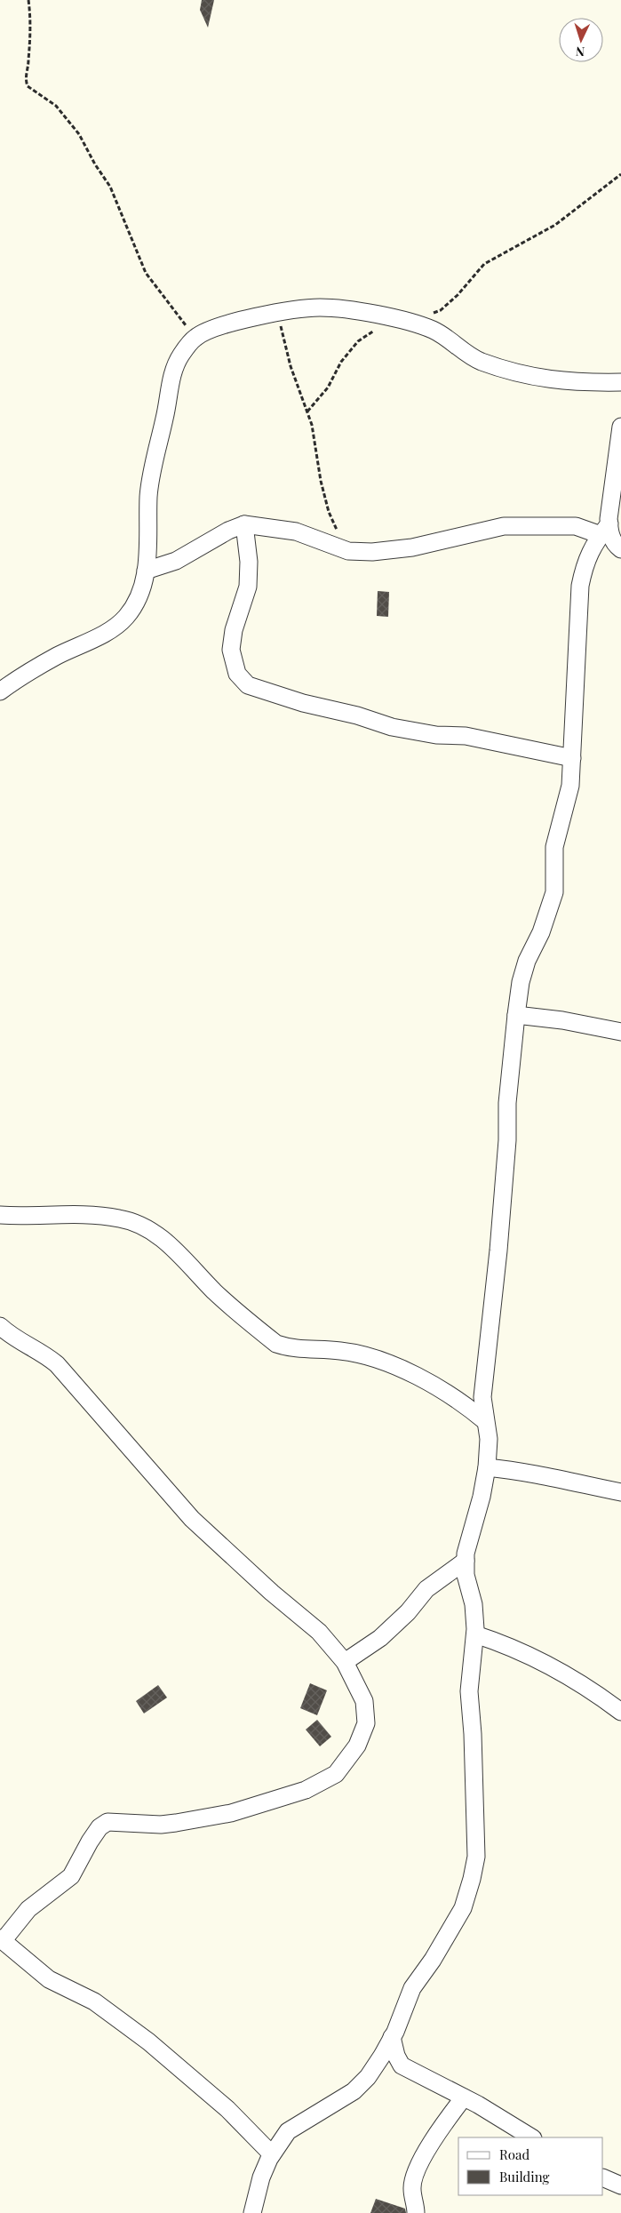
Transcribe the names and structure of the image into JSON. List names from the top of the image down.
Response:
{
  "legend": ["Road", "Building"],
  "north": "bottom"
}
